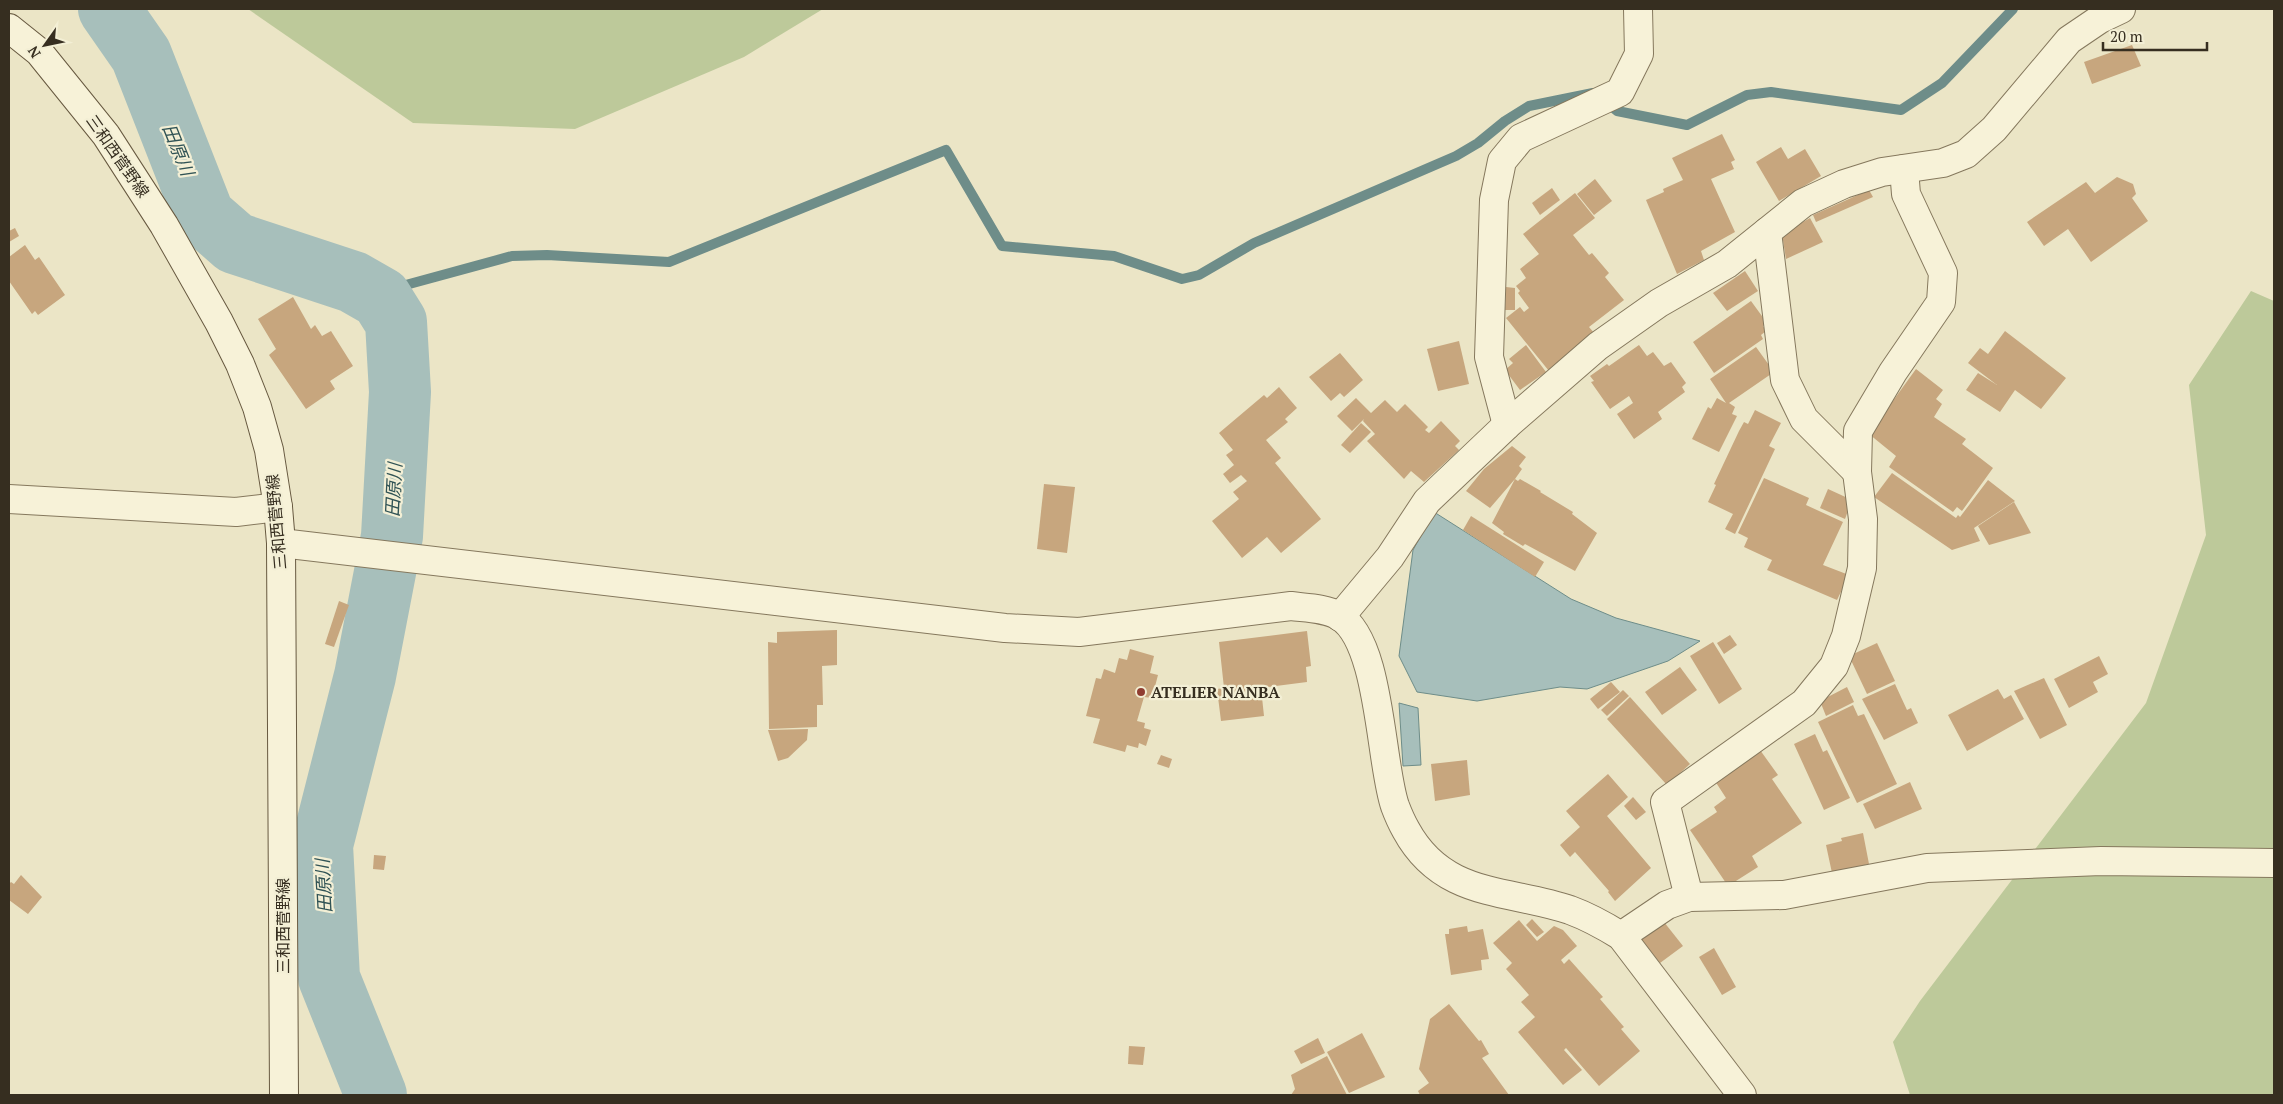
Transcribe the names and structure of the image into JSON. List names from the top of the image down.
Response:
{
  "streets": {
    "street": ["三和西菅野線"]
  },
  "water": ["田原川"],
  "places": ["ATELIER NANBA"],
  "scale_bar": "20 m",
  "north": "bottom left"
}
